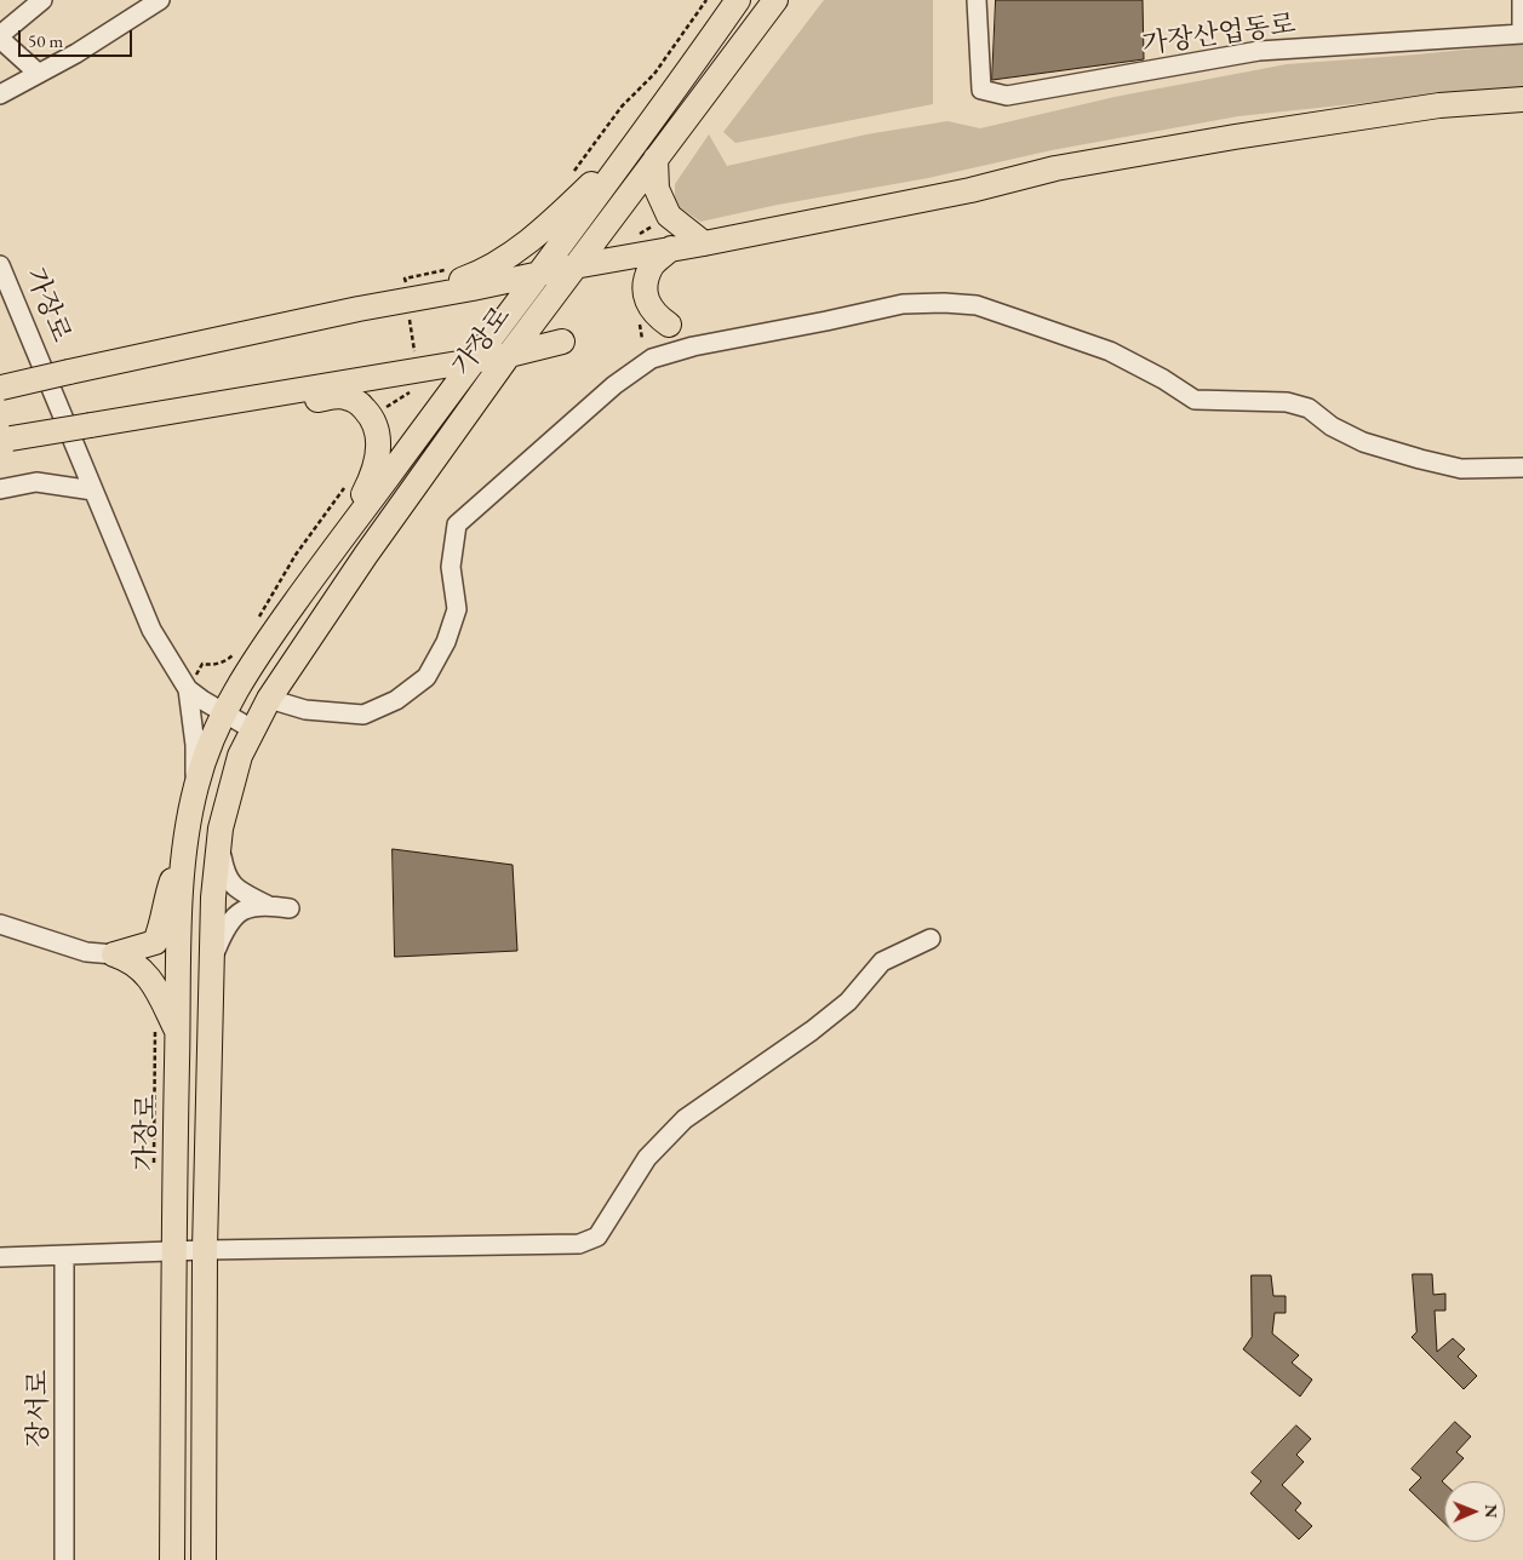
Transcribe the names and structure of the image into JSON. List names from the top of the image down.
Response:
{
  "streets": {
    "main road": ["가장로"],
    "street": ["가장산업동로", "장서로"]
  },
  "scale_bar": "50 m",
  "north": "right"
}
